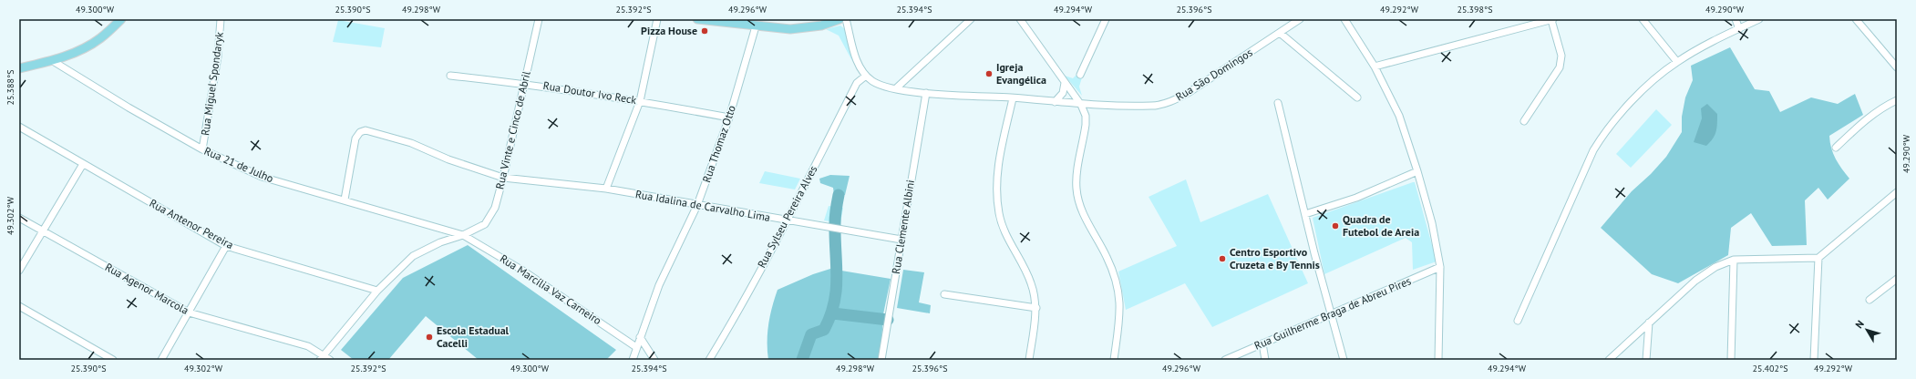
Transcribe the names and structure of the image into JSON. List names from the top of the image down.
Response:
{
  "streets": {
    "street": [
      "Rua São Domingos",
      "Rua Miguel Spondaryk",
      "Rua Doutor Ivo Reck",
      "Rua Vinte e Cinco de Abril",
      "Rua Thomaz Otto",
      "Rua 21 de Julho",
      "Rua Idalina de Carvalho Lima",
      "Rua Sylseu Pereira Alves",
      "Rua Antenor Pereira",
      "Rua Clemente Albini",
      "Rua Agenor Marcola",
      "Rua Marcília Vaz Carneiro",
      "Rua Guilherme Braga de Abreu Pires"
    ]
  },
  "crossings": [
    ["Rua São Domingos", "Rua Sylseu Pereira Alves"],
    ["Rua São Domingos", "Rua Clemente Albini"],
    ["Rua Miguel Spondaryk", "Rua 21 de Julho"],
    ["Rua Doutor Ivo Reck", "Rua Vinte e Cinco de Abril"],
    ["Rua Doutor Ivo Reck", "Rua Thomaz Otto"],
    ["Rua Vinte e Cinco de Abril", "Rua 21 de Julho"],
    ["Rua Vinte e Cinco de Abril", "Rua Idalina de Carvalho Lima"],
    ["Rua Vinte e Cinco de Abril", "Rua Marcília Vaz Carneiro"],
    ["Rua Thomaz Otto", "Rua Idalina de Carvalho Lima"],
    ["Rua Thomaz Otto", "Rua Marcília Vaz Carneiro"],
    ["Rua 21 de Julho", "Rua Idalina de Carvalho Lima"],
    ["Rua 21 de Julho", "Rua Marcília Vaz Carneiro"],
    ["Rua Idalina de Carvalho Lima", "Rua Sylseu Pereira Alves"],
    ["Rua Idalina de Carvalho Lima", "Rua Clemente Albini"]
  ],
  "places": [
    "Pizza House",
    "Igreja Evangélica",
    "Quadra de Futebol de Areia",
    "Centro Esportivo Cruzeta e By Tennis",
    "Escola Estadual Cacelli"
  ],
  "north": "top left",
  "coordinates": [
    "49.300°W",
    "25.390°S",
    "49.298°W",
    "25.392°S",
    "49.296°W",
    "25.394°S",
    "49.294°W",
    "25.396°S",
    "49.292°W",
    "25.398°S",
    "49.290°W",
    "25.388°S",
    "49.302°W",
    "25.402°S"
  ]
}
